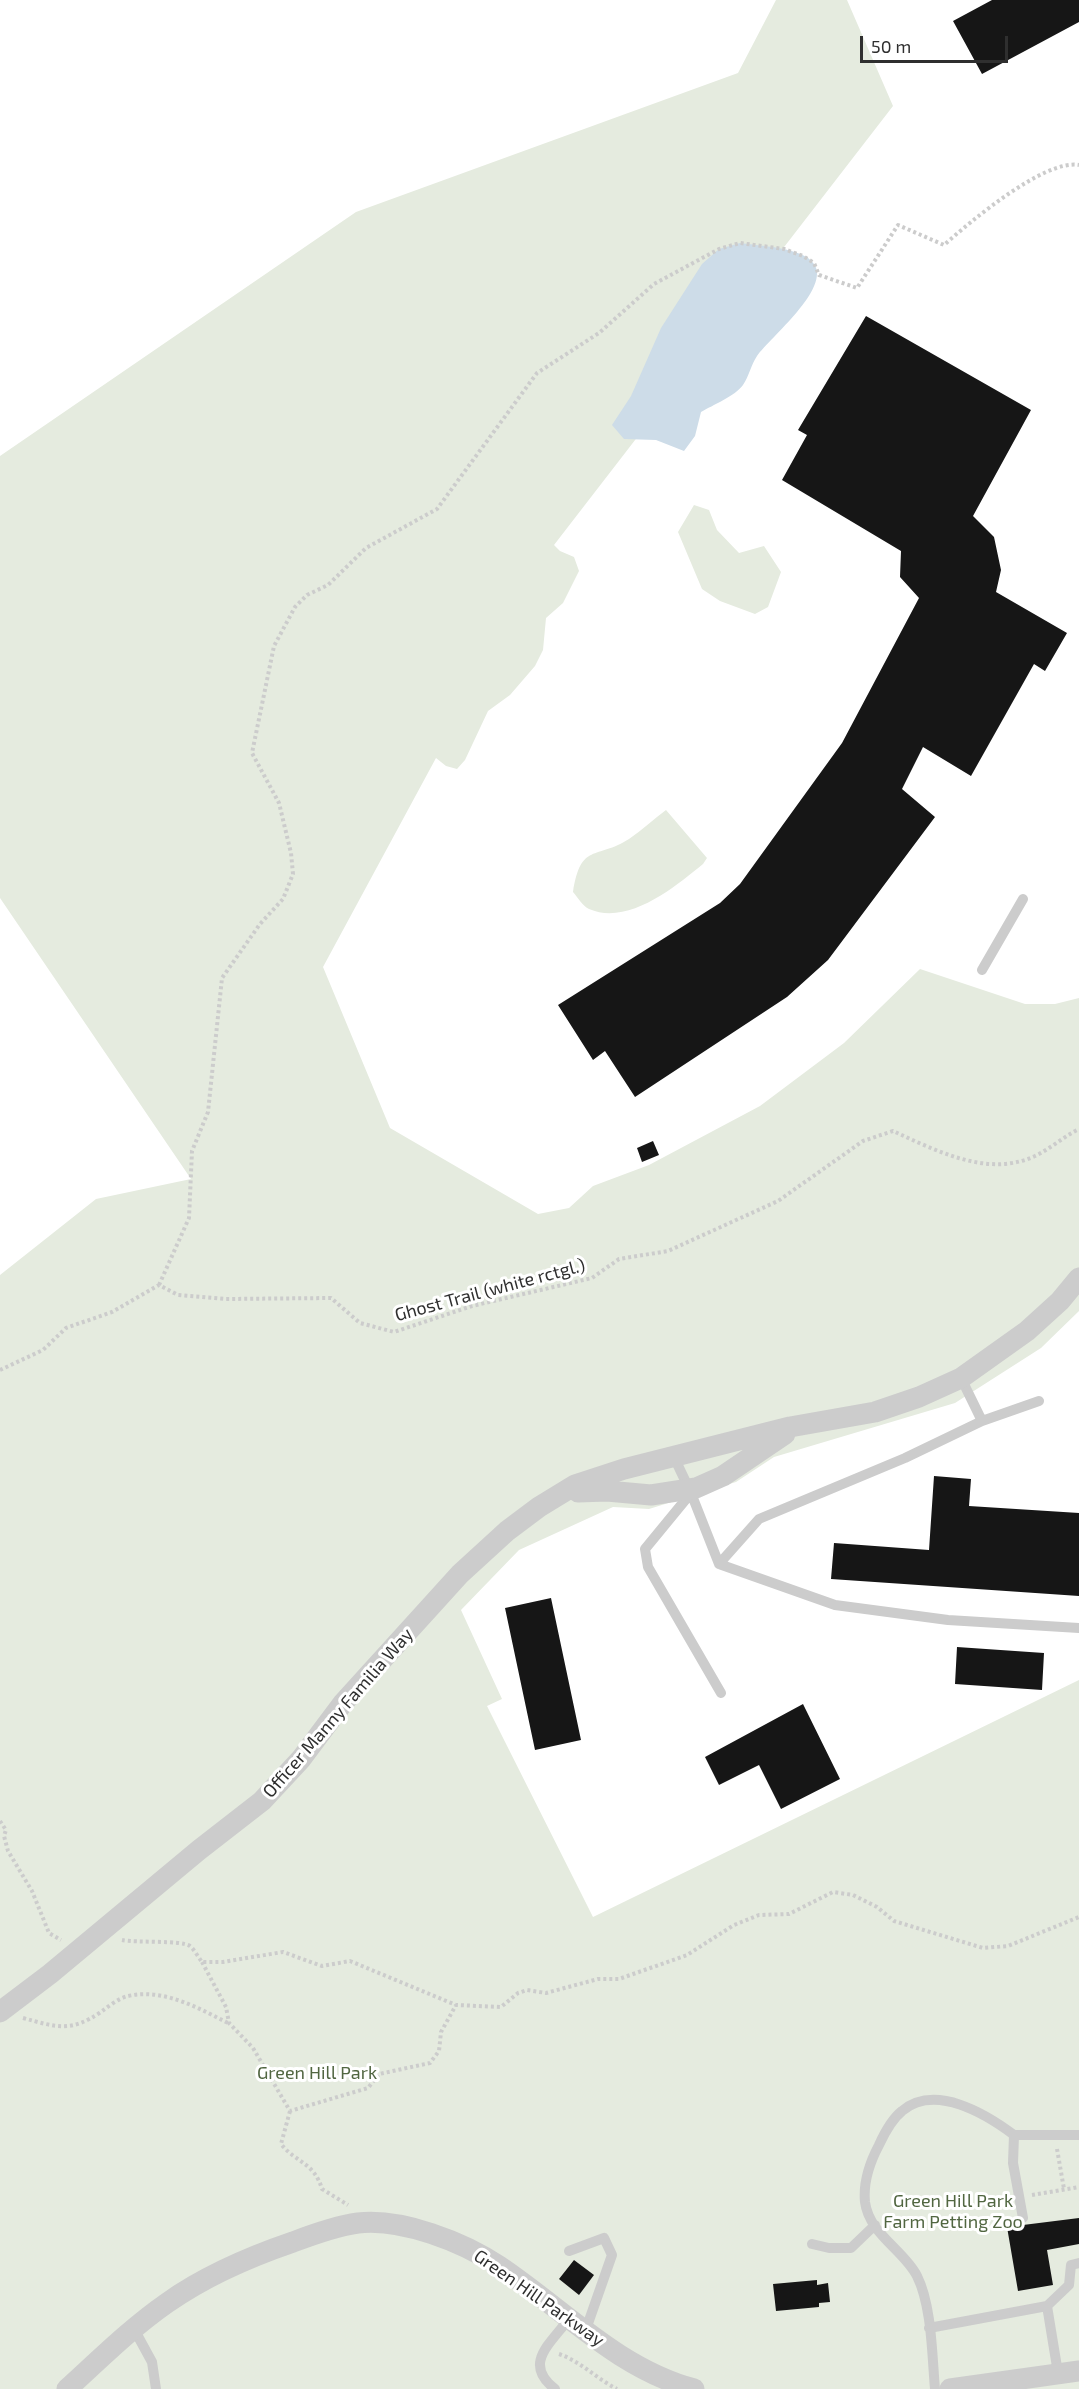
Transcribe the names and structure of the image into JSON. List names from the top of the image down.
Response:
{
  "streets": {
    "street": ["Officer Manny Familia Way", "Green Hill Parkway"],
    "path": ["Ghost Trail (white rctgl.)"]
  },
  "parks": ["Green Hill Park", "Green Hill Park Farm Petting Zoo"],
  "scale_bar": "50 m"
}
